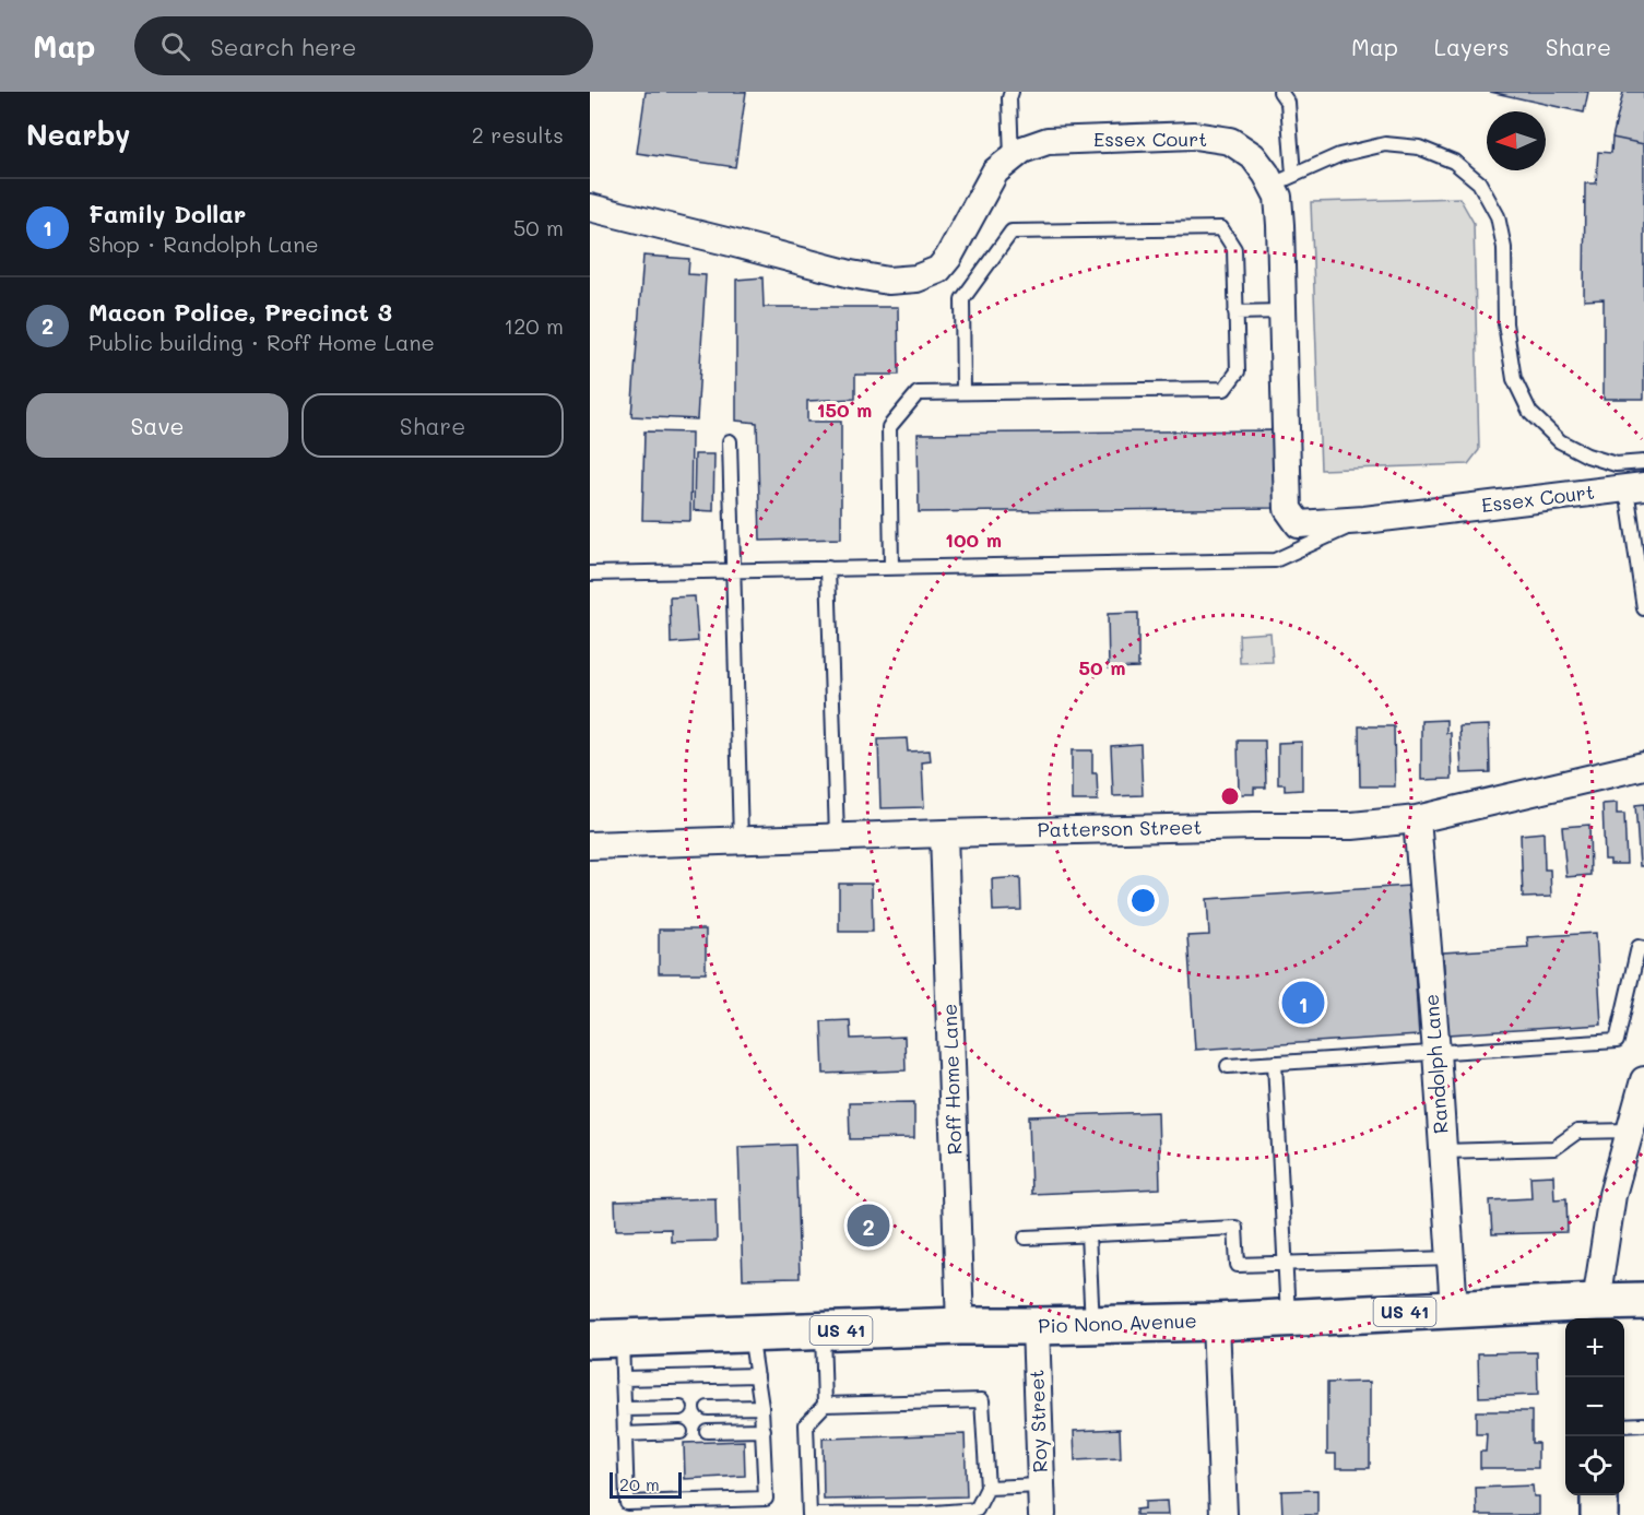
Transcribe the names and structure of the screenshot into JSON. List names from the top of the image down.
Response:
{
  "streets": {
    "main road": ["US 41", "Pio Nono Avenue"],
    "street": [
      "Essex Court",
      "Patterson Street",
      "Randolph Lane",
      "Roff Home Lane",
      "Roy Street"
    ]
  },
  "crossings": [
    ["Patterson Street", "Randolph Lane"],
    ["Patterson Street", "Roff Home Lane"],
    ["Randolph Lane", "Pio Nono Avenue"],
    ["Roff Home Lane", "Pio Nono Avenue"],
    ["Pio Nono Avenue", "Roy Street"]
  ],
  "scale_bar": "20 m",
  "north": "left",
  "page": {
    "header": "Map",
    "search": "Search here",
    "nav": ["Map", "Layers", "Share"],
    "heading": ["Nearby", "2 results"],
    "list": [
      {
        "mark": "1",
        "name": "Family Dollar",
        "note": "Shop · Randolph Lane",
        "value": "50 m"
      },
      {
        "mark": "2",
        "name": "Macon Police, Precinct 3",
        "note": "Public building · Roff Home Lane",
        "value": "120 m"
      }
    ],
    "buttons": ["Save", "Share"],
    "pins": ["1", "2"],
    "map_buttons": ["+", "−"],
    "scale": "20 m"
  },
  "rings": ["150 m", "100 m", "50 m"]
}
